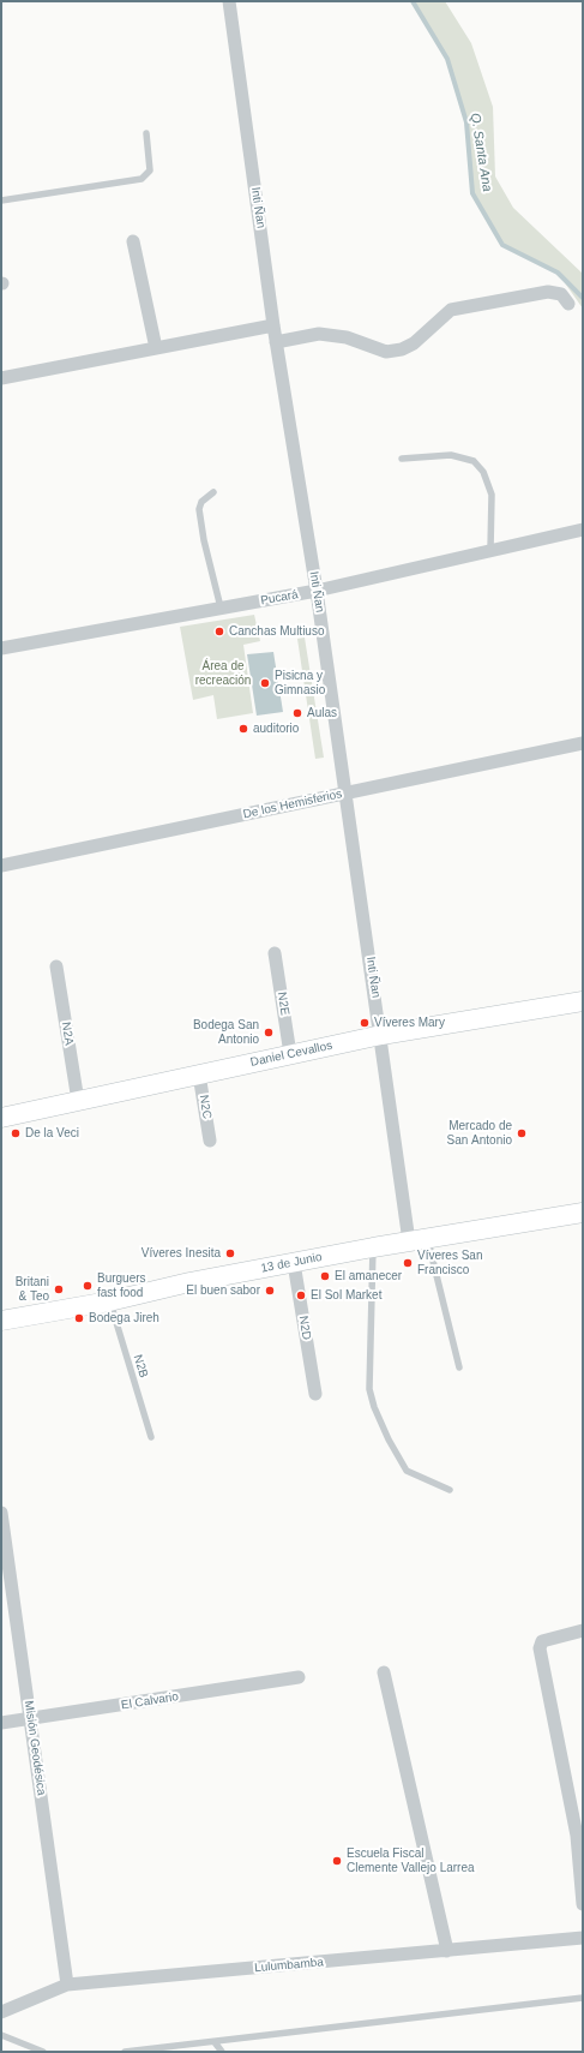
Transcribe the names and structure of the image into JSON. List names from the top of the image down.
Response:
{
  "streets": {
    "street": [
      "Inti Ñan",
      "Pucará",
      "De los Hemisferios",
      "N2E",
      "N2A",
      "Daniel Cevallos",
      "N2C",
      "13 de Junio",
      "N2D",
      "El Calvario",
      "Misión Geodésica",
      "Lulumbamba"
    ],
    "lane": ["N2B"]
  },
  "crossings": [
    ["Inti Ñan", "Pucará"],
    ["Inti Ñan", "De los Hemisferios"],
    ["Inti Ñan", "Daniel Cevallos"],
    ["Inti Ñan", "13 de Junio"],
    ["N2E", "Daniel Cevallos"],
    ["N2A", "Daniel Cevallos"],
    ["Daniel Cevallos", "N2C"],
    ["13 de Junio", "N2D"],
    ["13 de Junio", "N2B"],
    ["El Calvario", "Misión Geodésica"],
    ["Misión Geodésica", "Lulumbamba"]
  ],
  "water": ["Q. Santa Ana"],
  "parks": ["Área de recreación"],
  "places": [
    "Canchas Multiuso",
    "Pisicna y Gimnasio",
    "Aulas",
    "auditorio",
    "Víveres Mary",
    "Bodega San Antonio",
    "De la Veci",
    "Mercado de San Antonio",
    "Víveres Inesita",
    "Víveres San Francisco",
    "El amanecer",
    "Burguers fast food",
    "Britani & Teo",
    "El buen sabor",
    "El Sol Market",
    "Bodega Jireh",
    "Escuela Fiscal Clemente Vallejo Larrea"
  ]
}
